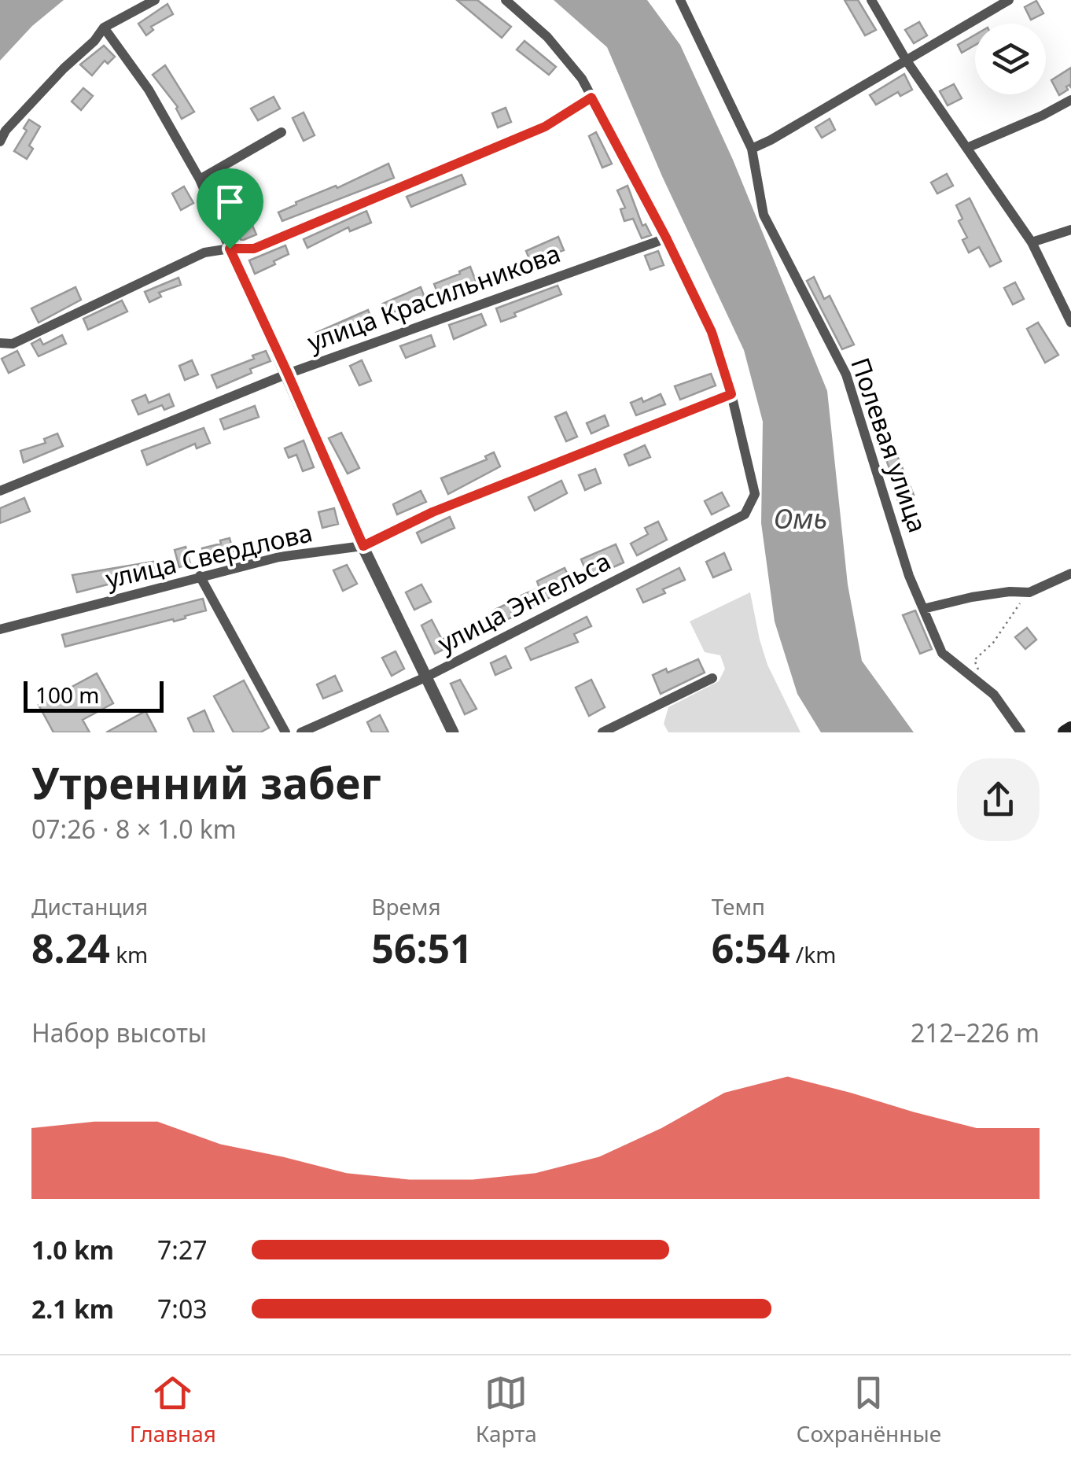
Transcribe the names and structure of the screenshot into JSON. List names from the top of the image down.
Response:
{
  "streets": {
    "street": [
      "улица Красильникова",
      "Полевая улица",
      "улица Свердлова",
      "улица Энгельса"
    ]
  },
  "crossings": [
    ["улица Свердлова", "улица Энгельса"]
  ],
  "water": ["Омь"],
  "scale_bar": "100 m",
  "page": {
    "scale": "100 m",
    "heading": ["Утренний забег", "07:26 · 8 × 1.0 km"],
    "stats": [
      ["Дистанция", "8.24 km"],
      ["Время", "56:51"],
      ["Темп", "6:54 /km"]
    ],
    "chart": ["Набор высоты", "212–226 m"],
    "list": [
      {
        "name": "1.0 km",
        "note": "7:27"
      },
      {
        "name": "2.1 km",
        "note": "7:03"
      }
    ],
    "tabs": ["Главная", "Карта", "Сохранённые"]
  }
}
